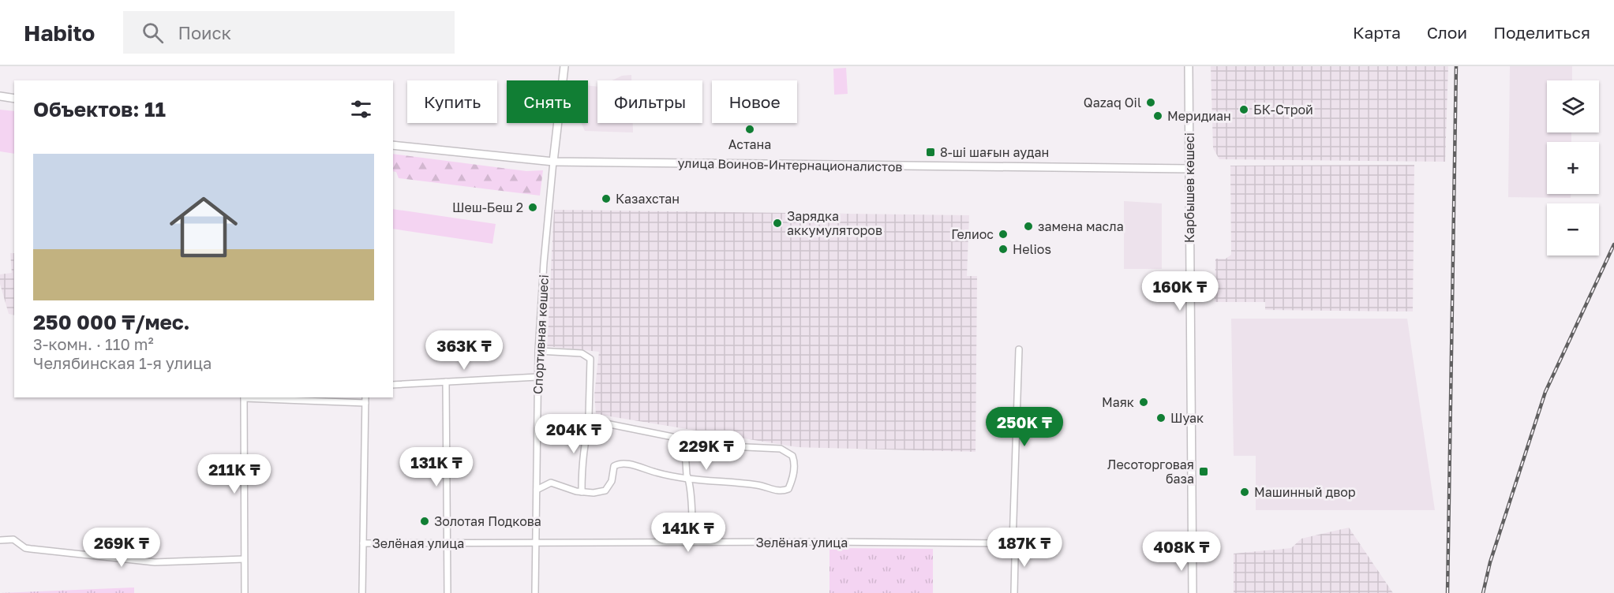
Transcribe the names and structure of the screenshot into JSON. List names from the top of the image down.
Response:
{
  "streets": {
    "street": [
      "улица Воинов-Интернационалистов",
      "Карбышев көшесі",
      "Спортивная көшесі",
      "Зелёная улица"
    ]
  },
  "crossings": [
    ["улица Воинов-Интернационалистов", "Карбышев көшесі"],
    ["улица Воинов-Интернационалистов", "Спортивная көшесі"],
    ["Спортивная көшесі", "Зелёная улица"]
  ],
  "places": {
    "other": [
      "Qazaq Oil",
      "БК-Строй",
      "Меридиан",
      "Астана",
      "Казахстан",
      "Шеш-Беш 2",
      "Зарядка аккумуляторов",
      "замена масла",
      "Гелиос",
      "Helios",
      "Маяк",
      "Шуак",
      "Машинный двор",
      "Золотая Подкова"
    ],
    "transit": ["8-ші шағын аудан", "Лесоторговая база"]
  },
  "page": {
    "header": "Habito",
    "search": "Поиск",
    "nav": ["Карта", "Слои", "Поделиться"],
    "map_buttons": ["+", "−"],
    "chip": [
      "Купить",
      "Снять",
      "Фильтры",
      "Новое"
    ],
    "heading": "Объектов: 11",
    "list": [
      {
        "name": "250 000 ₸/мес.",
        "note": "3-комн. · 110 m² · Челябинская 1-я улица"
      }
    ],
    "price": [
      "160K ₸",
      "363K ₸",
      "250K ₸",
      "204K ₸",
      "229K ₸",
      "131K ₸",
      "211K ₸",
      "141K ₸",
      "269K ₸",
      "187K ₸",
      "408K ₸"
    ]
  }
}
